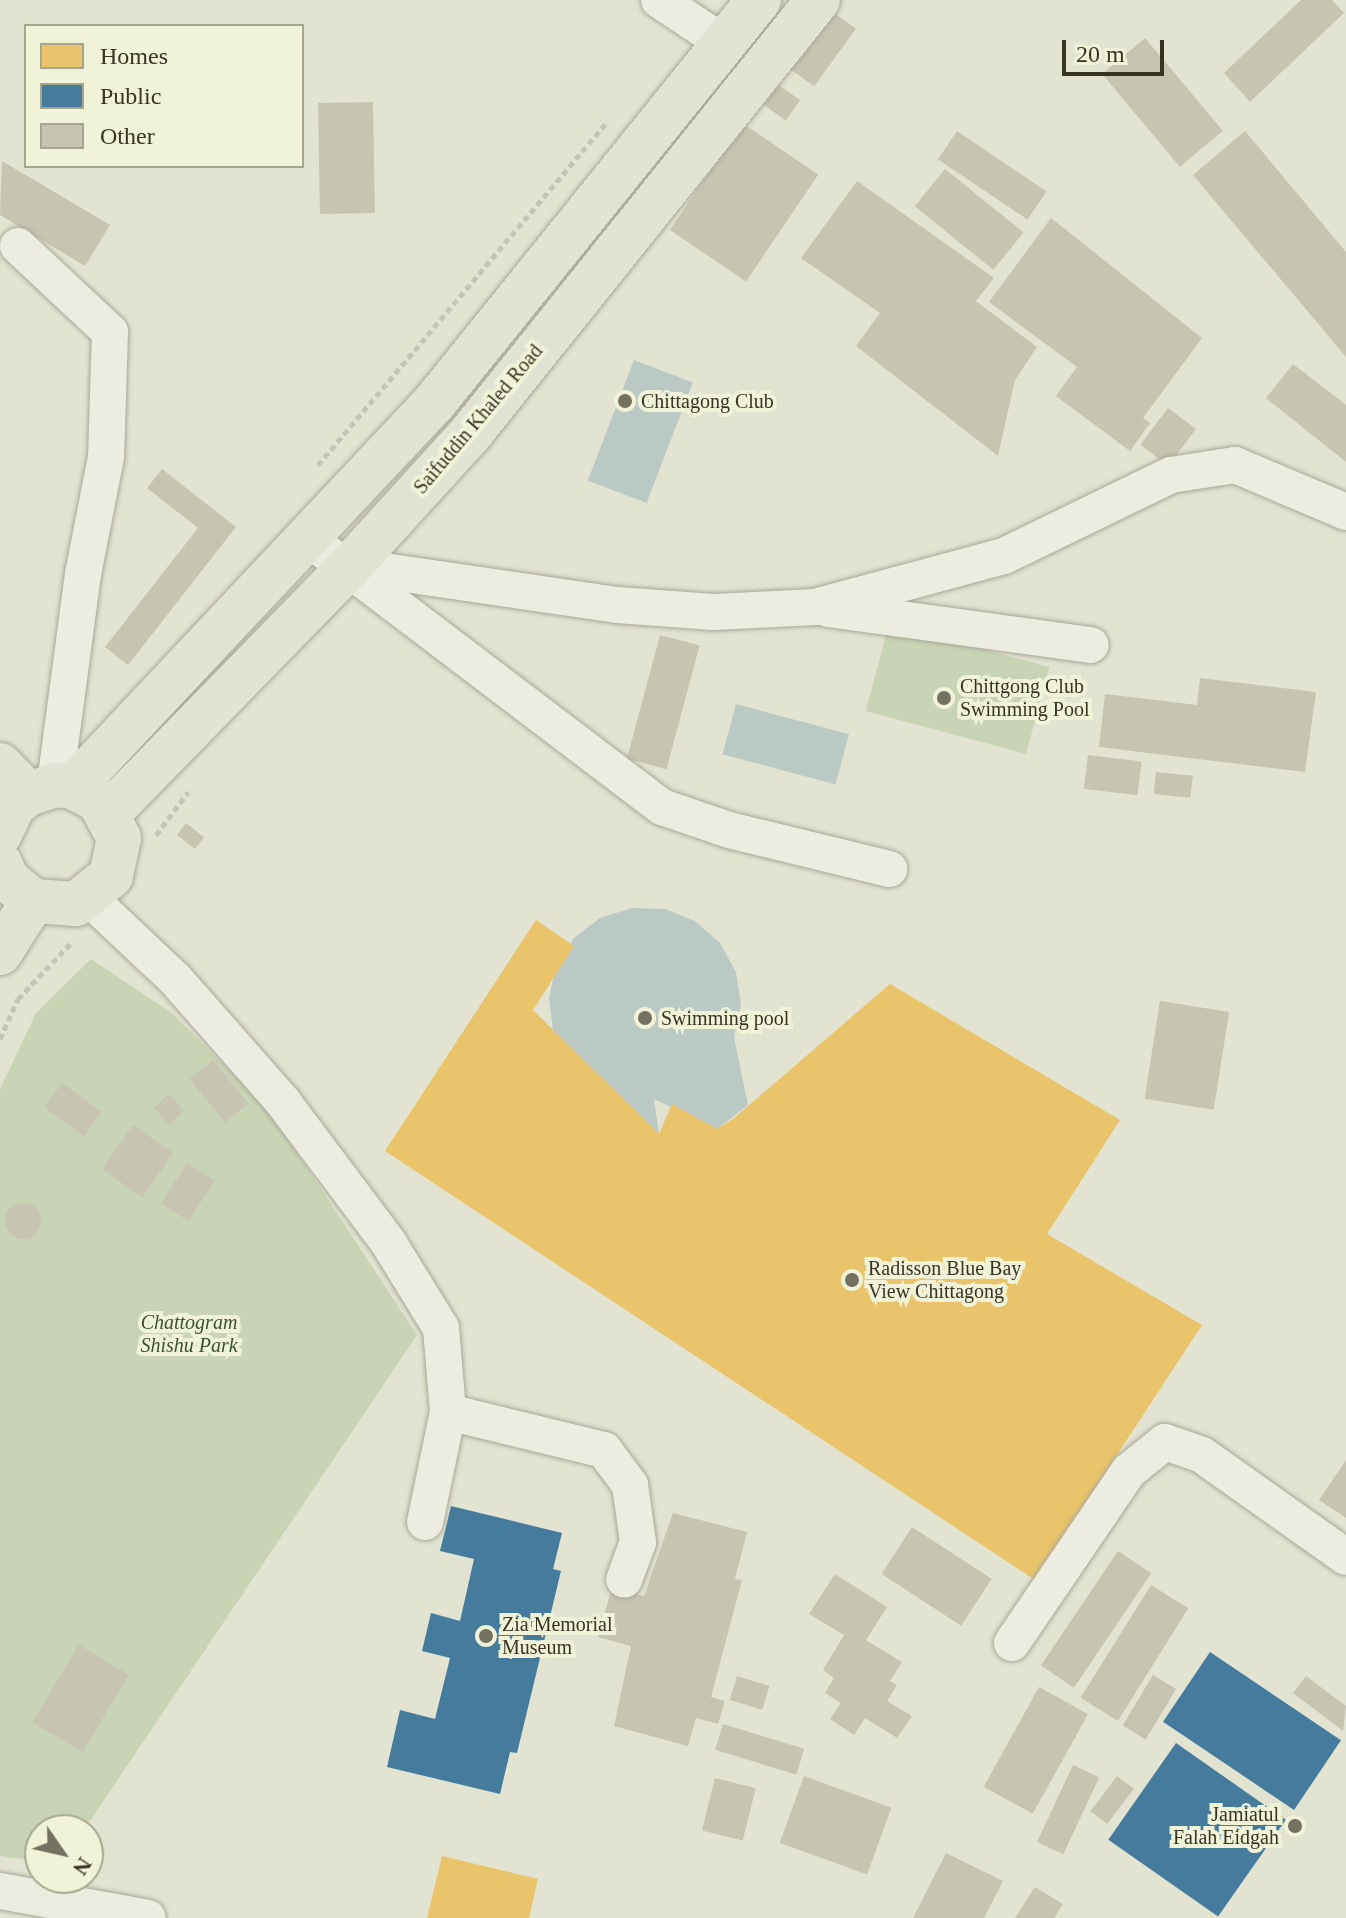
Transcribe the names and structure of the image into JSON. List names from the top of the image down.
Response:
{
  "streets": {
    "main road": ["Saifuddin Khaled Road"]
  },
  "parks": ["Chattogram Shishu Park"],
  "places": [
    "Chittagong Club",
    "Chittgong Club Swimming Pool",
    "Swimming pool",
    "Radisson Blue Bay View Chittagong",
    "Zia Memorial Museum",
    "Jamiatul Falah Eidgah"
  ],
  "legend": ["Homes", "Public", "Other"],
  "scale_bar": "20 m",
  "north": "bottom right"
}
